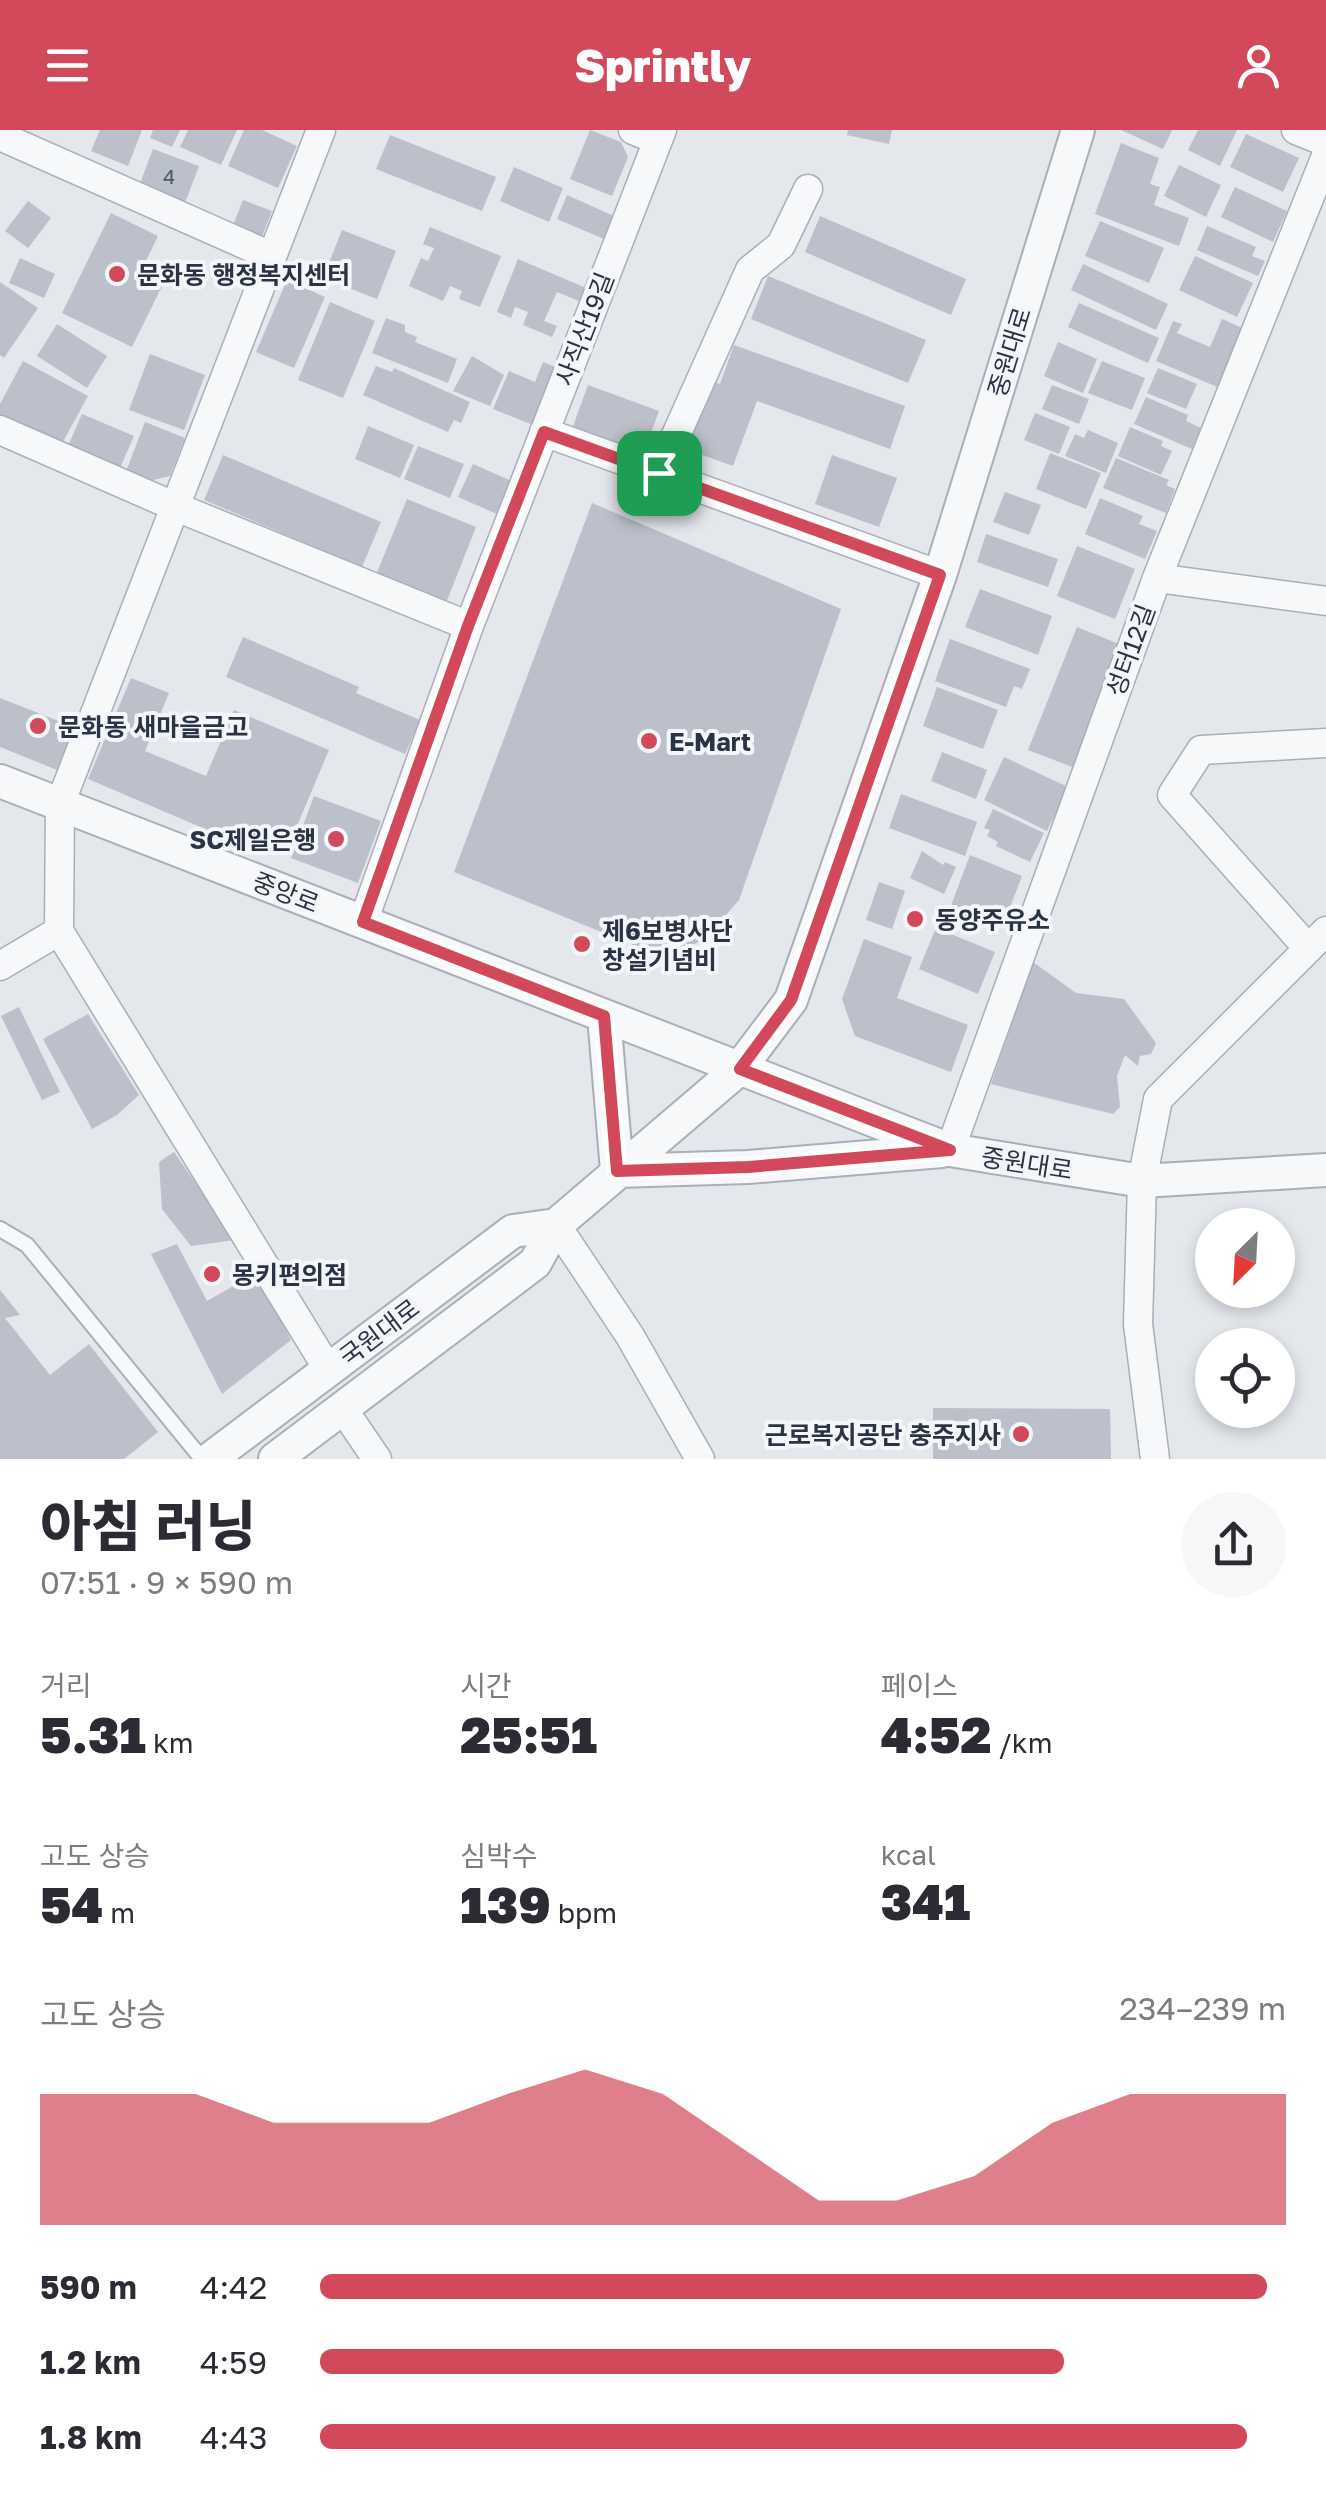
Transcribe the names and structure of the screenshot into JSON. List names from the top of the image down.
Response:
{
  "streets": {
    "street": [
      "사직산19길",
      "중원대로",
      "성터12길",
      "중앙로",
      "국원대로"
    ]
  },
  "crossings": [
    ["사직산19길", "중앙로"],
    ["중원대로", "성터12길"],
    ["중원대로", "중앙로"],
    ["중원대로", "국원대로"],
    ["중앙로", "국원대로"]
  ],
  "places": [
    "문화동 행정복지센터",
    "문화동 새마을금고",
    "E-Mart",
    "SC제일은행",
    "동양주유소",
    "제6보병사단 창설기념비",
    "몽키편의점",
    "근로복지공단 충주지사"
  ],
  "house_numbers": ["4"],
  "north": "bottom left",
  "page": {
    "header": "Sprintly",
    "heading": ["아침 러닝", "07:51 · 9 × 590 m"],
    "stats": [
      ["거리", "5.31 km"],
      ["시간", "25:51"],
      ["페이스", "4:52 /km"],
      ["고도 상승", "54 m"],
      ["심박수", "139 bpm"],
      ["kcal", "341"]
    ],
    "chart": ["고도 상승", "234–239 m"],
    "list": [
      {
        "name": "590 m",
        "note": "4:42"
      },
      {
        "name": "1.2 km",
        "note": "4:59"
      },
      {
        "name": "1.8 km",
        "note": "4:43"
      }
    ]
  }
}
